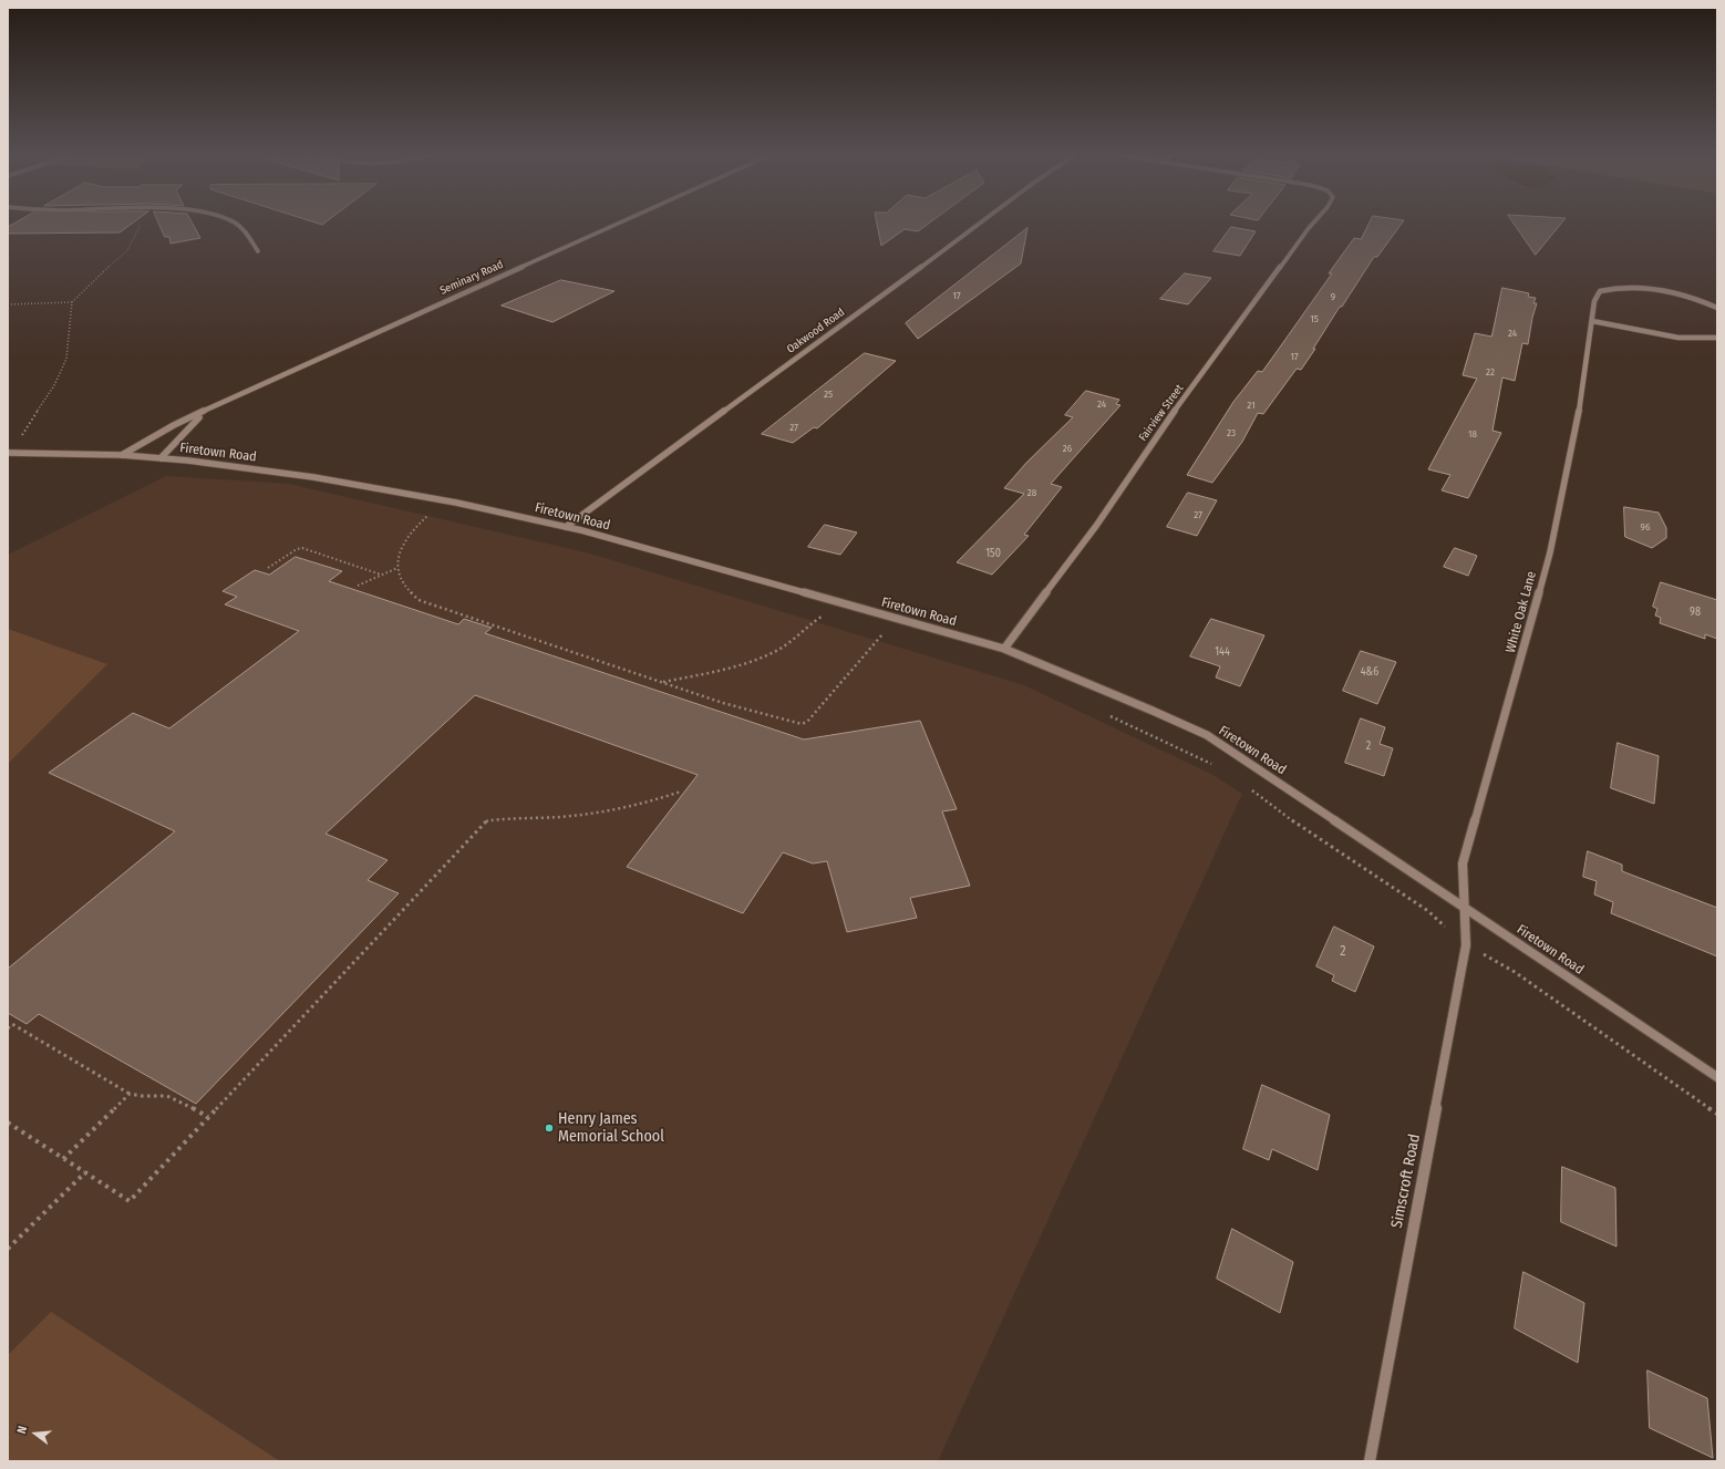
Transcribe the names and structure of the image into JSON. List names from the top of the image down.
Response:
{
  "streets": {
    "street": [
      "Seminary Road",
      "Oakwood Road",
      "Fairview Street",
      "Firetown Road",
      "White Oak Lane",
      "Simscroft Road"
    ]
  },
  "crossings": [
    ["Seminary Road", "Firetown Road"],
    ["Oakwood Road", "Firetown Road"],
    ["Fairview Street", "Firetown Road"],
    ["Firetown Road", "White Oak Lane"],
    ["Firetown Road", "Simscroft Road"],
    ["White Oak Lane", "Simscroft Road"]
  ],
  "places": ["Henry James Memorial School"],
  "house_numbers": [
    "17",
    "9",
    "15",
    "24",
    "17",
    "22",
    "25",
    "24",
    "21",
    "27",
    "23",
    "18",
    "26",
    "28",
    "27",
    "96",
    "150",
    "98",
    "144",
    "4&6",
    "2",
    "2"
  ],
  "north": "left"
}
